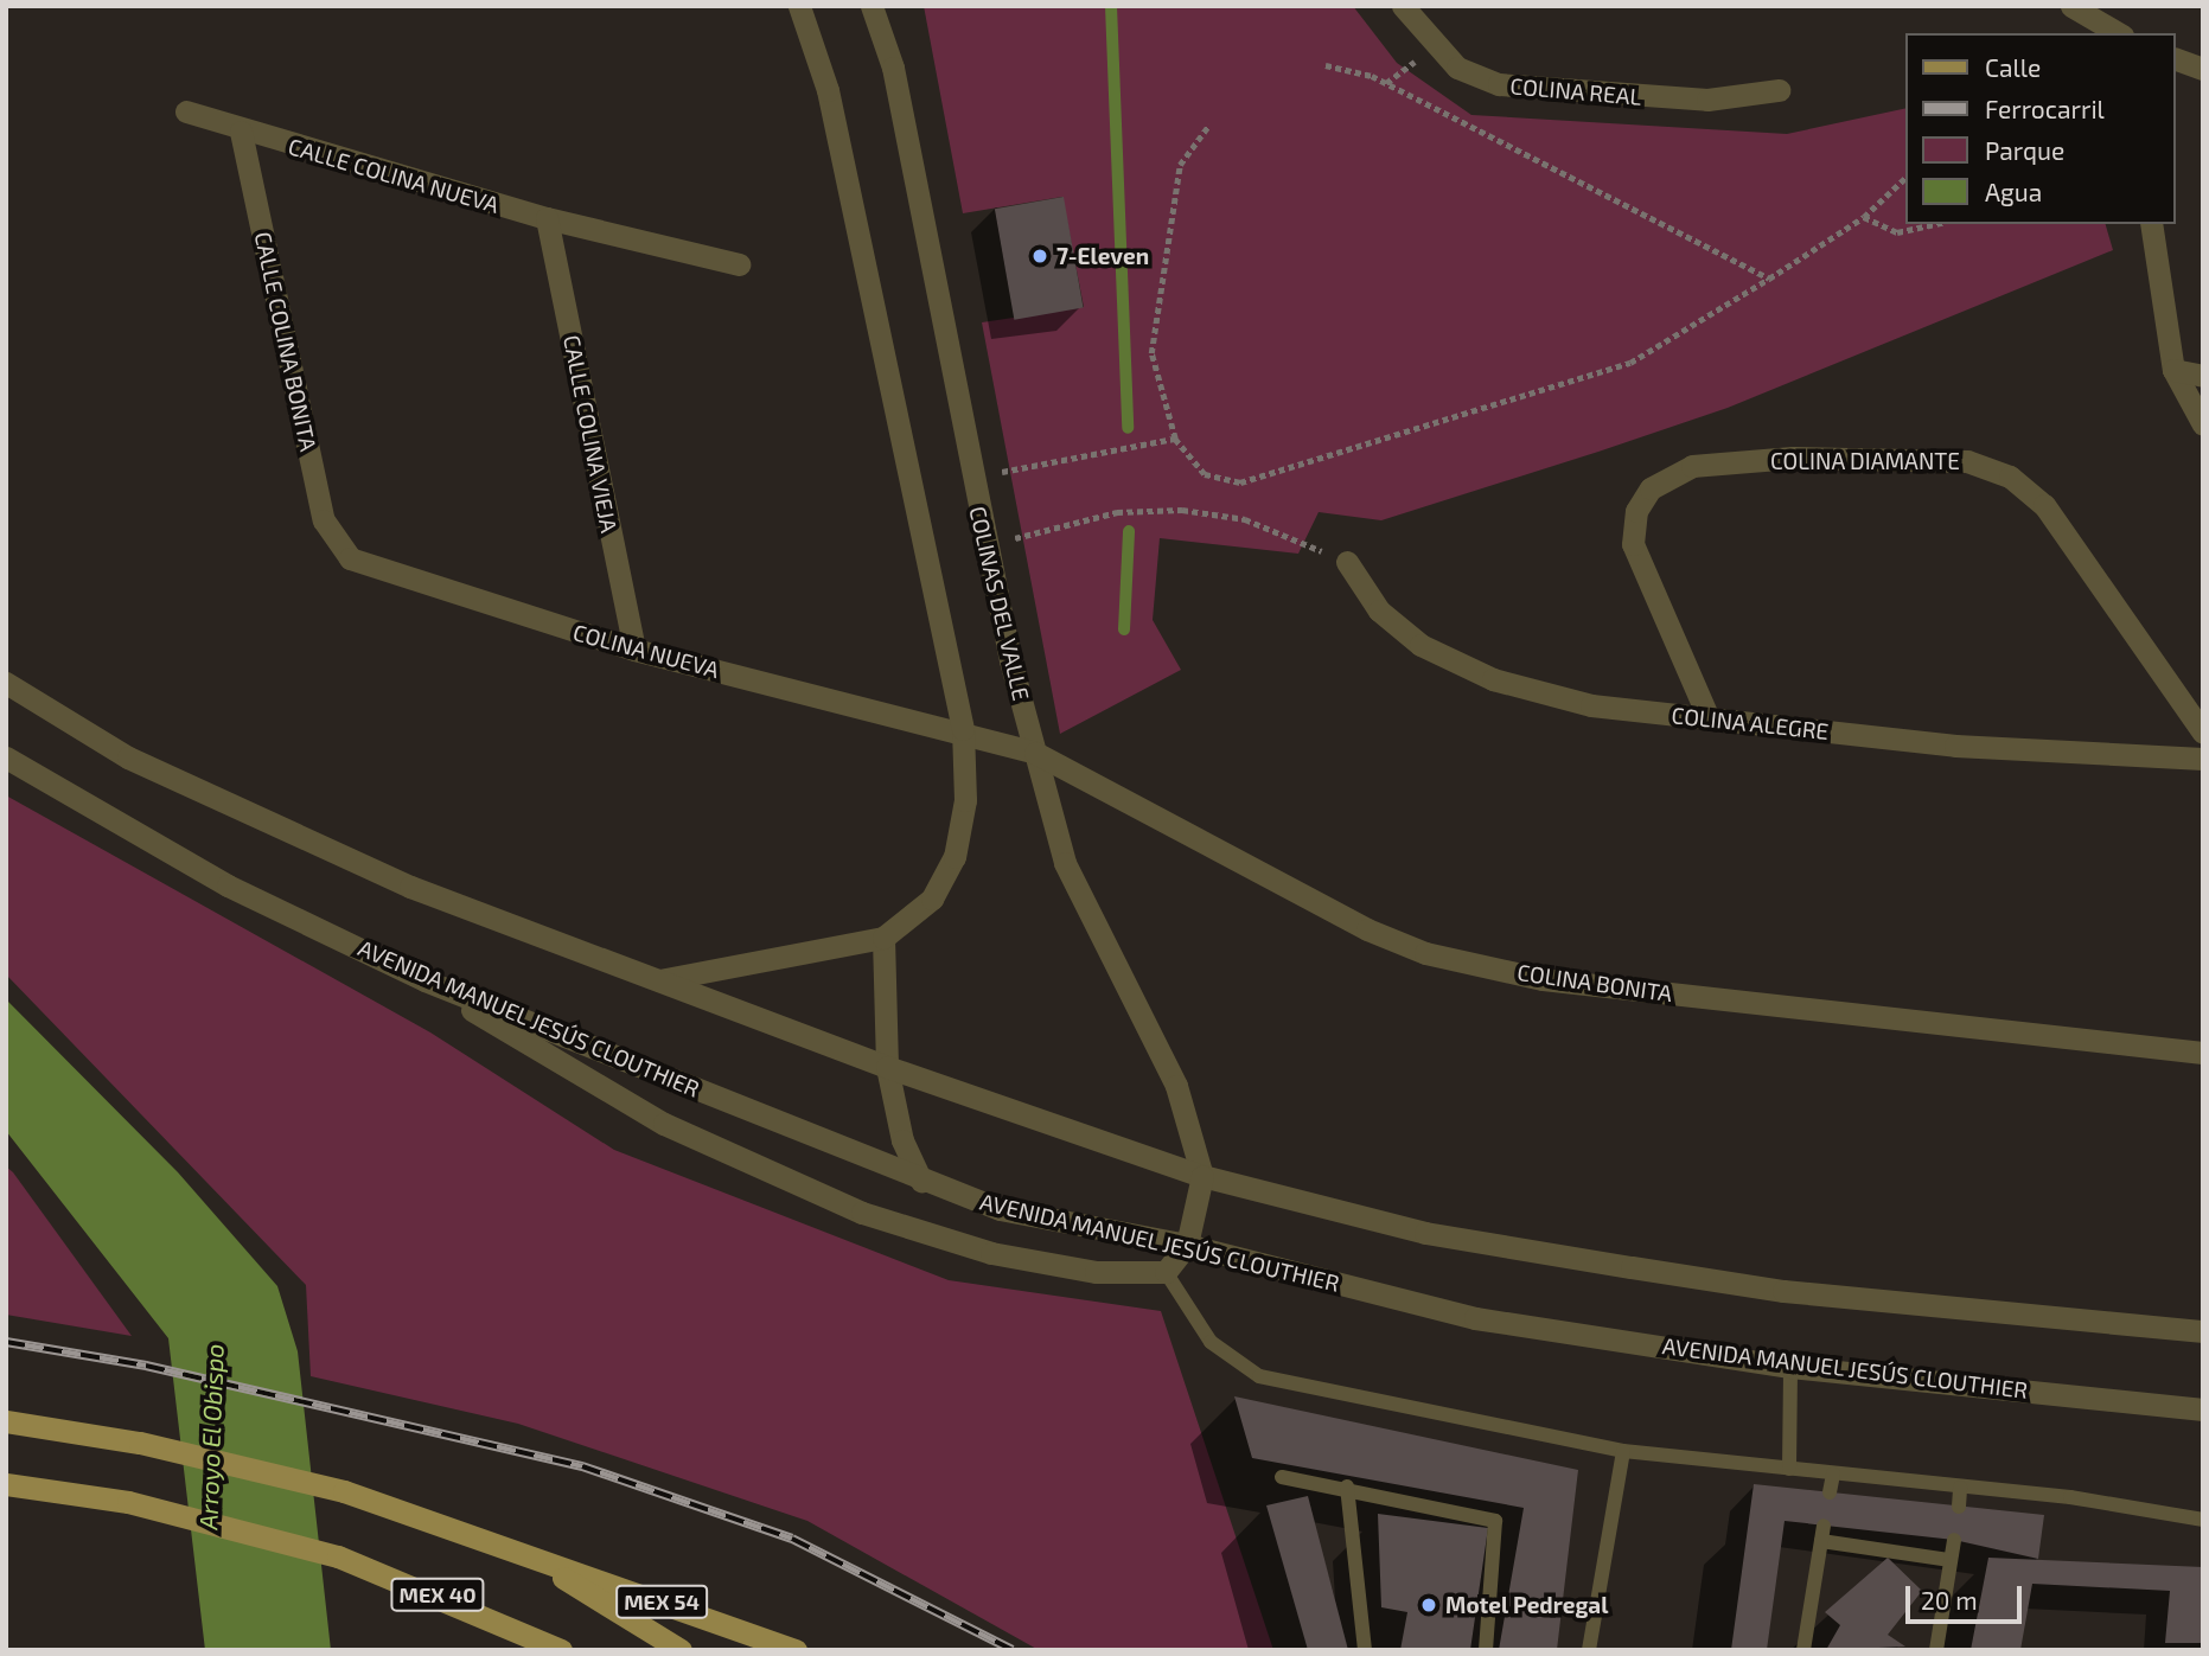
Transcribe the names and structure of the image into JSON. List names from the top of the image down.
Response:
{
  "streets": {
    "main road": ["MEX 40", "MEX 54"],
    "street": [
      "COLINA REAL",
      "CALLE COLINA NUEVA",
      "CALLE COLINA BONITA",
      "CALLE COLINA VIEJA",
      "COLINA DIAMANTE",
      "COLINAS DEL VALLE",
      "COLINA NUEVA",
      "COLINA ALEGRE",
      "COLINA BONITA",
      "AVENIDA MANUEL JESÚS CLOUTHIER"
    ]
  },
  "crossings": [
    ["CALLE COLINA NUEVA", "CALLE COLINA BONITA"],
    ["CALLE COLINA NUEVA", "CALLE COLINA VIEJA"],
    ["CALLE COLINA BONITA", "COLINA NUEVA"],
    ["CALLE COLINA VIEJA", "COLINA NUEVA"],
    ["COLINA DIAMANTE", "COLINA ALEGRE"],
    ["COLINAS DEL VALLE", "COLINA NUEVA"],
    ["COLINAS DEL VALLE", "COLINA BONITA"],
    ["COLINA NUEVA", "COLINA BONITA"]
  ],
  "water": ["Arroyo El Obispo"],
  "places": ["7-Eleven", "Motel Pedregal"],
  "legend": [
    "Calle",
    "Ferrocarril",
    "Parque",
    "Agua"
  ],
  "scale_bar": "20 m"
}
